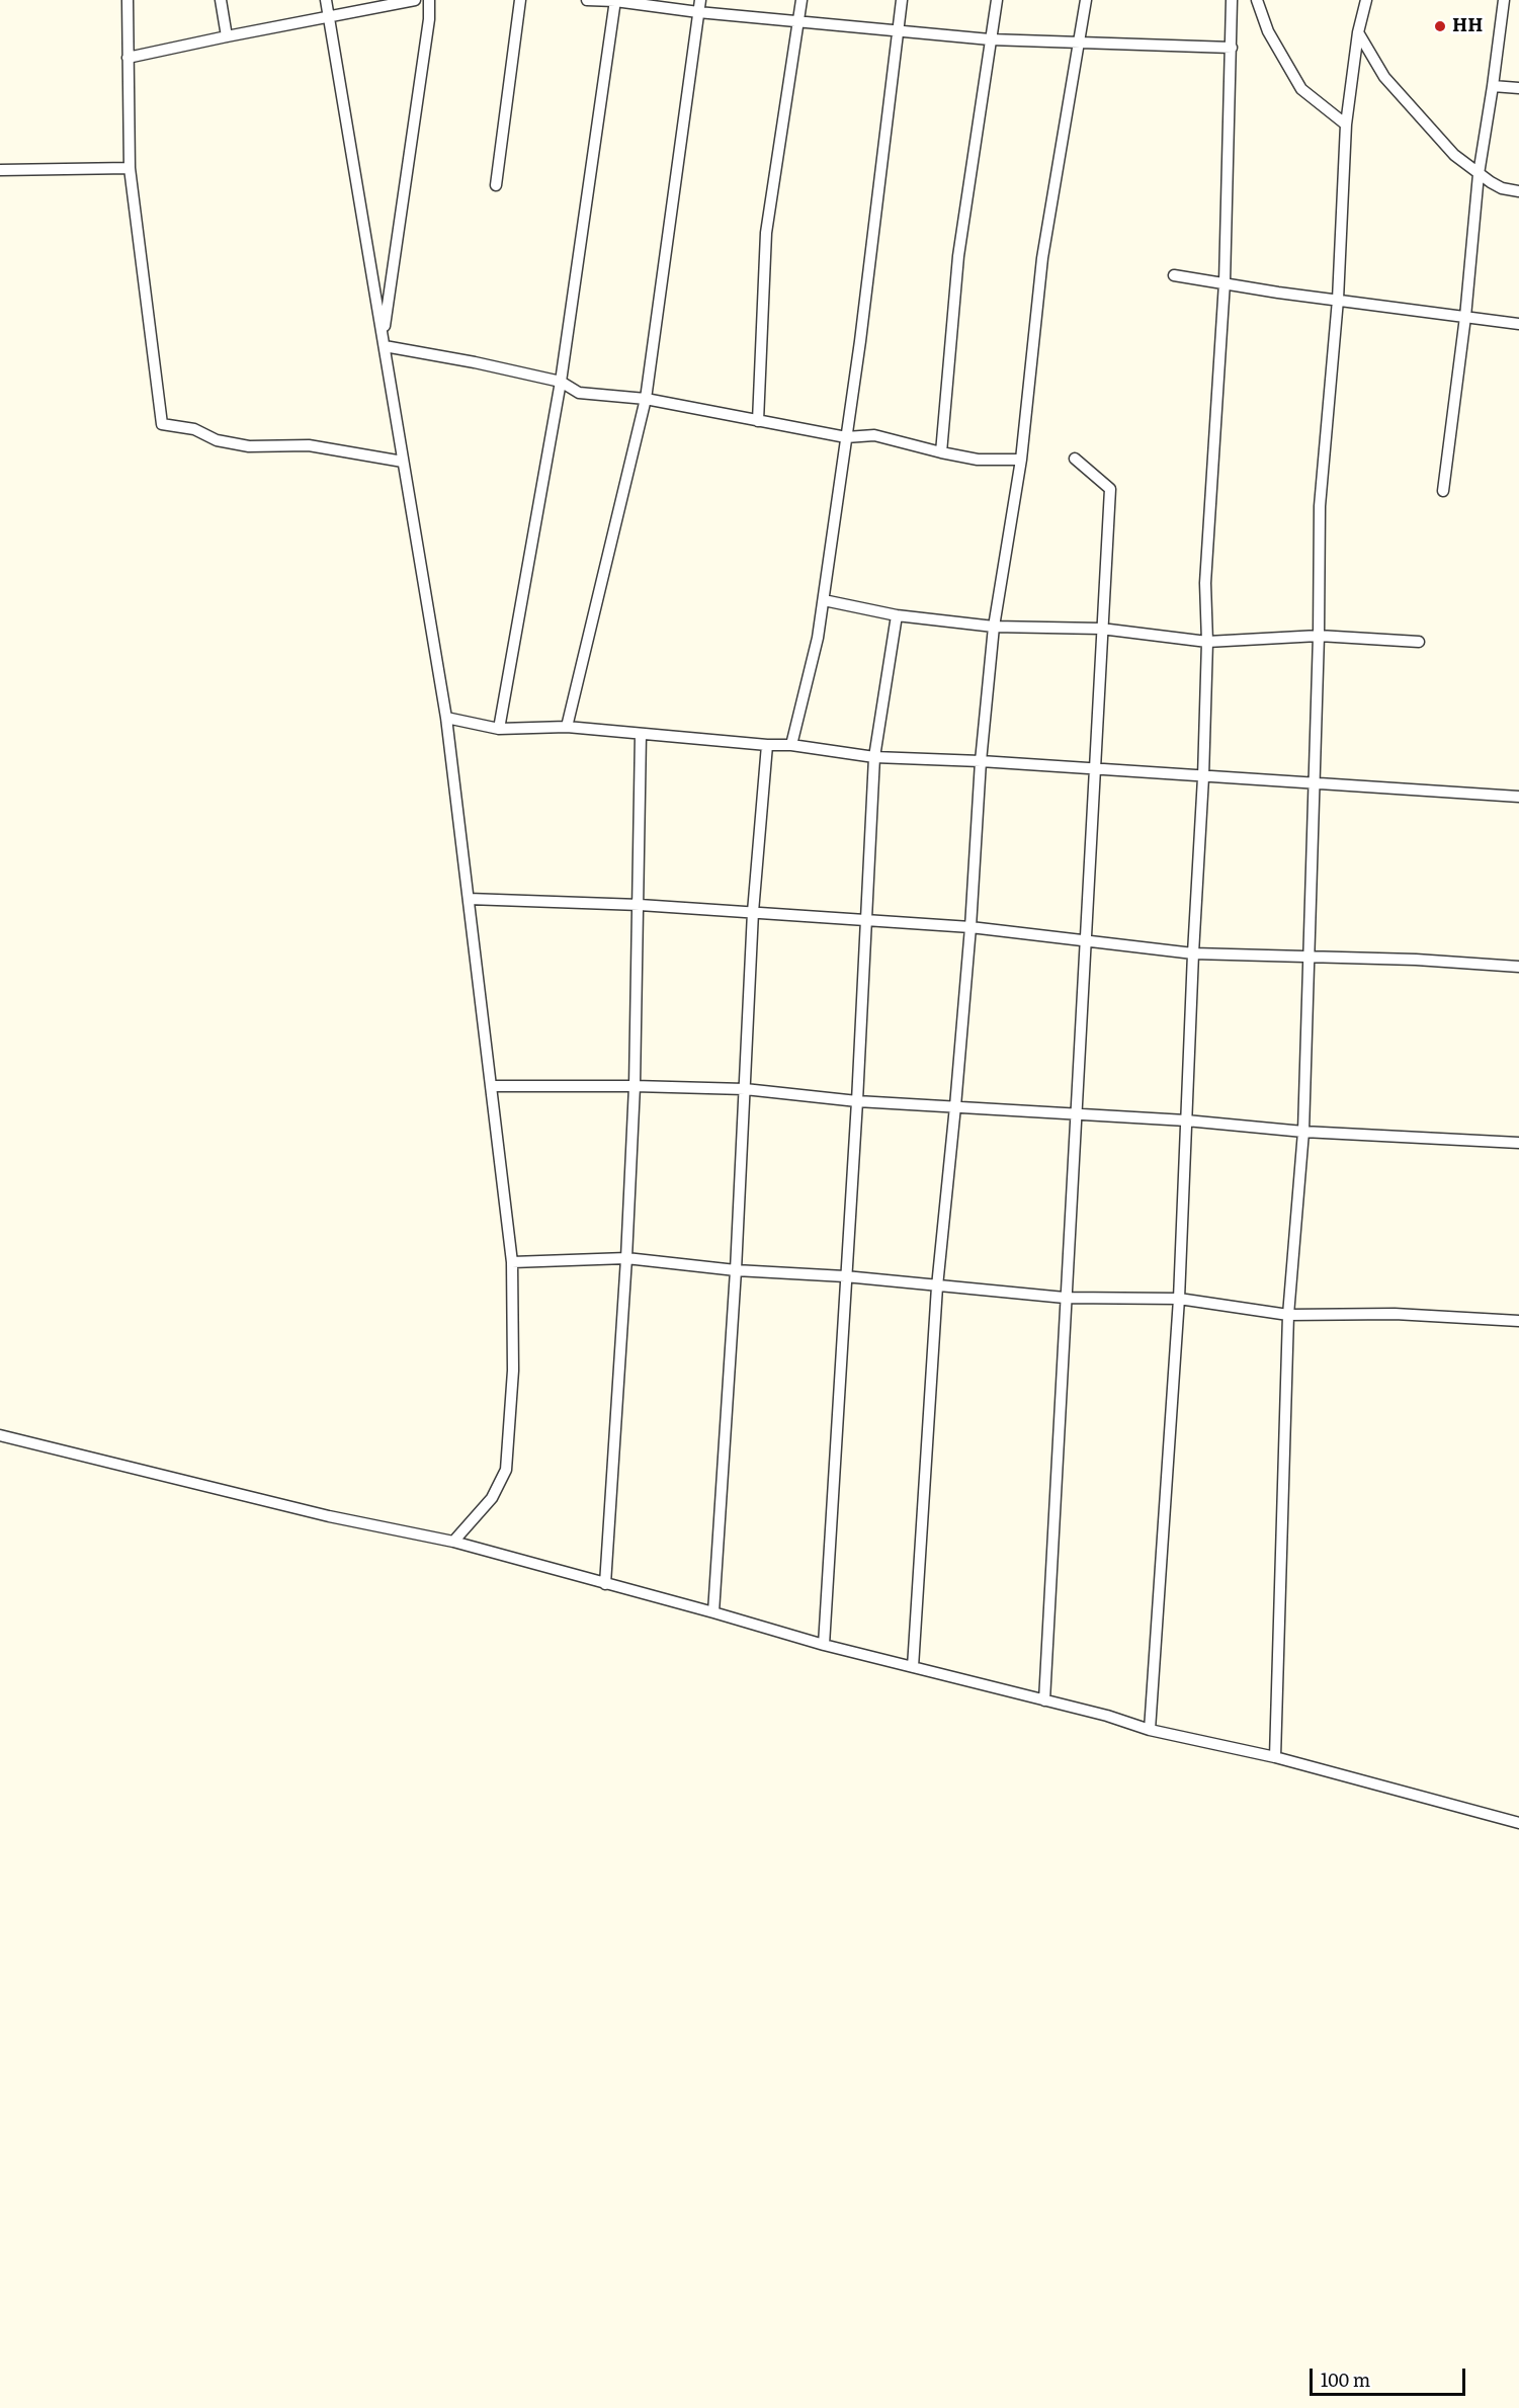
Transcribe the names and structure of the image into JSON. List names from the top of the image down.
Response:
{
  "places": ["HH"],
  "scale_bar": "100 m"
}
